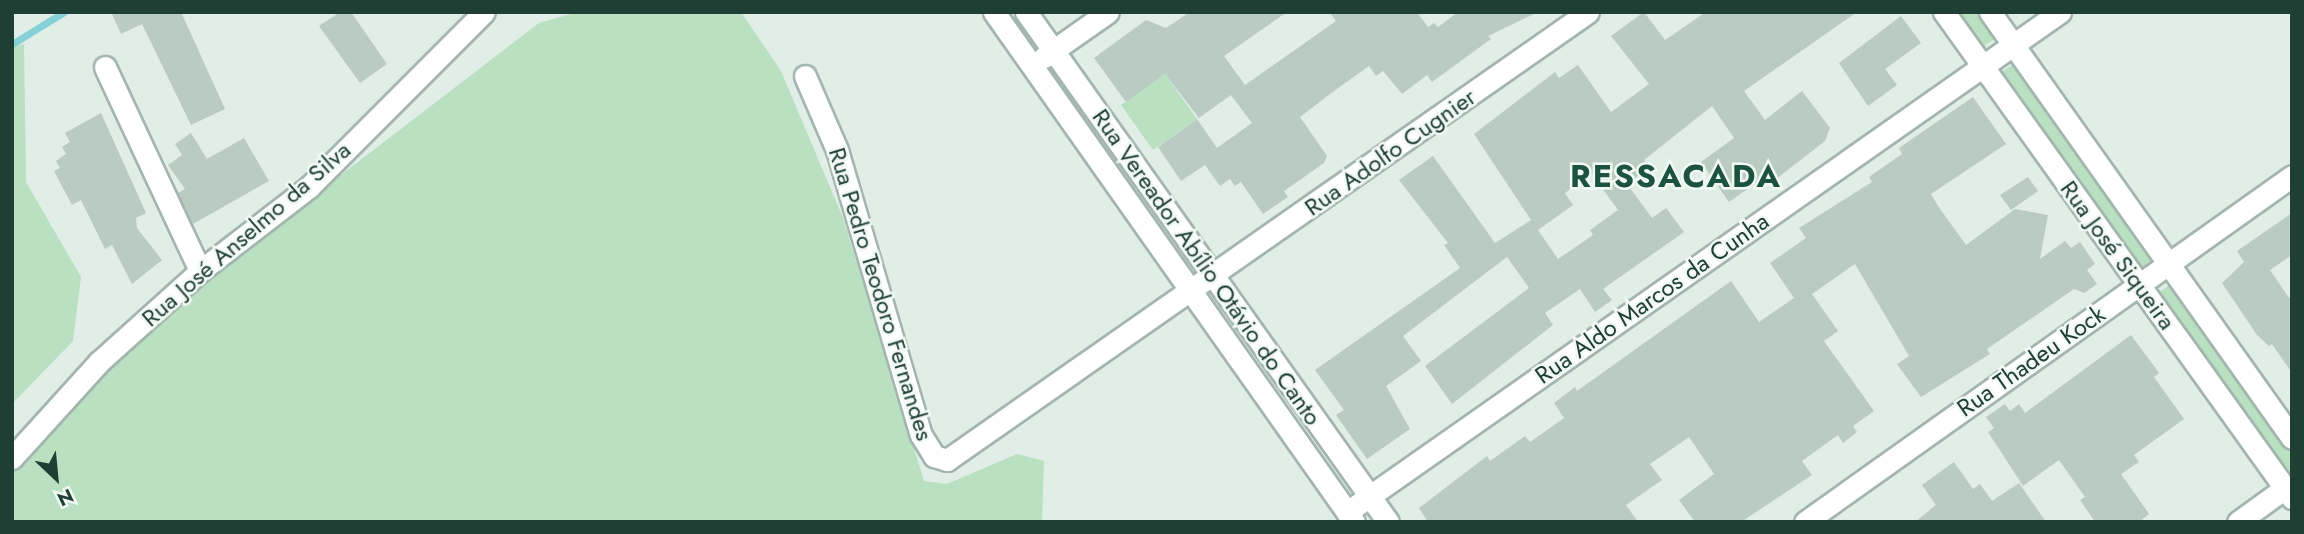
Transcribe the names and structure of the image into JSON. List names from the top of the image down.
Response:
{
  "streets": {
    "street": [
      "Rua Adolfo Cugnier",
      "Rua José Anselmo da Silva",
      "Rua José Siqueira",
      "Rua Vereador Abílio Otávio do Canto",
      "Rua Pedro Teodoro Fernandes",
      "Rua Aldo Marcos da Cunha",
      "Rua Thadeu Kock"
    ]
  },
  "crossings": [
    ["Rua Adolfo Cugnier", "Rua Vereador Abílio Otávio do Canto"],
    ["Rua Adolfo Cugnier", "Rua Pedro Teodoro Fernandes"],
    ["Rua José Siqueira", "Rua Aldo Marcos da Cunha"],
    ["Rua José Siqueira", "Rua Thadeu Kock"],
    ["Rua Vereador Abílio Otávio do Canto", "Rua Pedro Teodoro Fernandes"],
    ["Rua Vereador Abílio Otávio do Canto", "Rua Aldo Marcos da Cunha"]
  ],
  "districts": ["RESSACADA"],
  "north": "bottom right"
}
